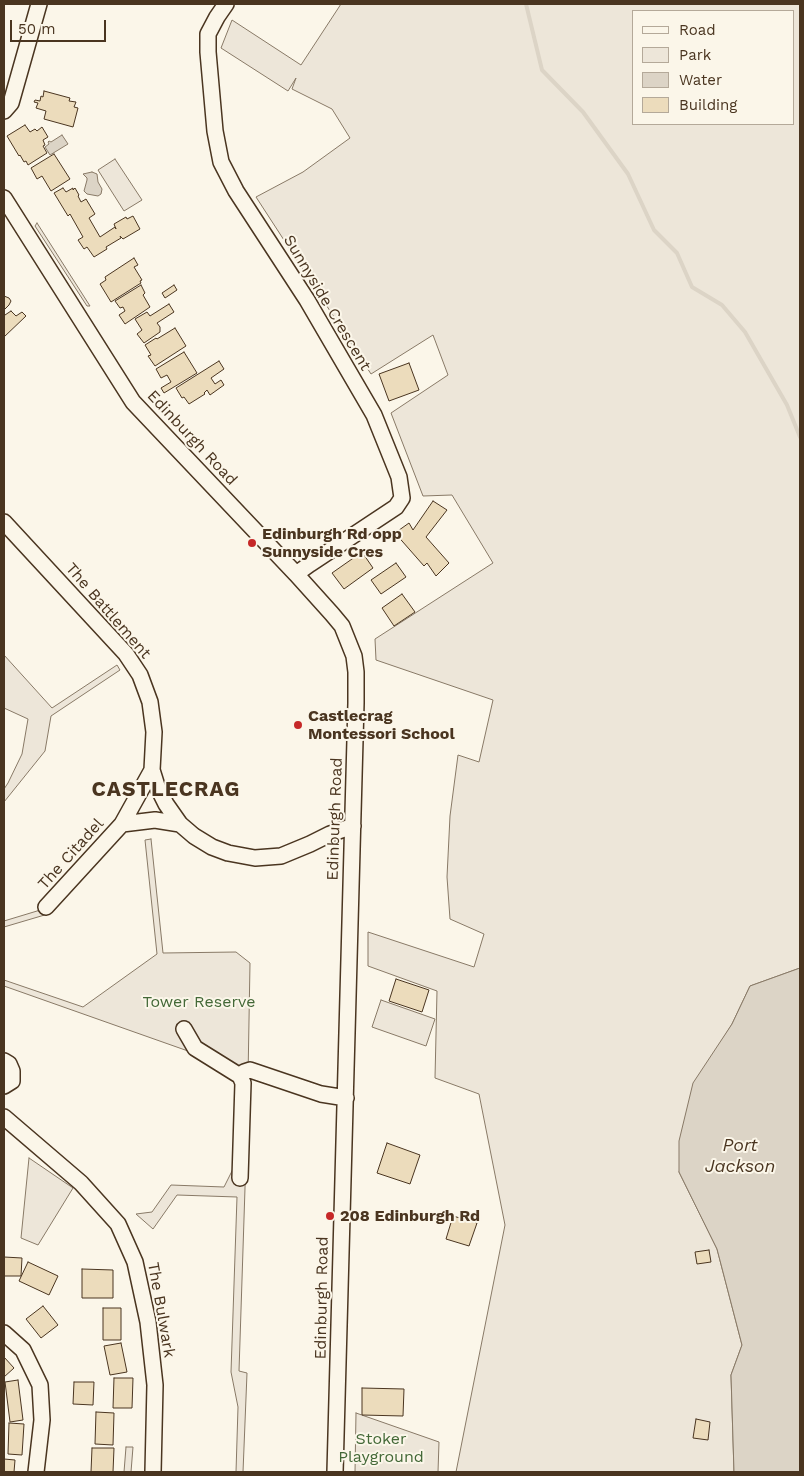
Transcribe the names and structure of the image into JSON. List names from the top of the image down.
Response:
{
  "streets": {
    "street": [
      "Sunnyside Crescent",
      "Edinburgh Road",
      "The Battlement",
      "The Citadel",
      "The Bulwark"
    ]
  },
  "crossings": [
    ["Sunnyside Crescent", "Edinburgh Road"],
    ["Edinburgh Road", "The Citadel"],
    ["The Battlement", "The Citadel"]
  ],
  "districts": ["CASTLECRAG"],
  "water": ["Port Jackson"],
  "parks": ["Tower Reserve", "Stoker Playground"],
  "places": ["Edinburgh Rd opp Sunnyside Cres", "Castlecrag Montessori School", "208 Edinburgh Rd"],
  "legend": [
    "Road",
    "Park",
    "Water",
    "Building"
  ],
  "scale_bar": "50 m"
}
